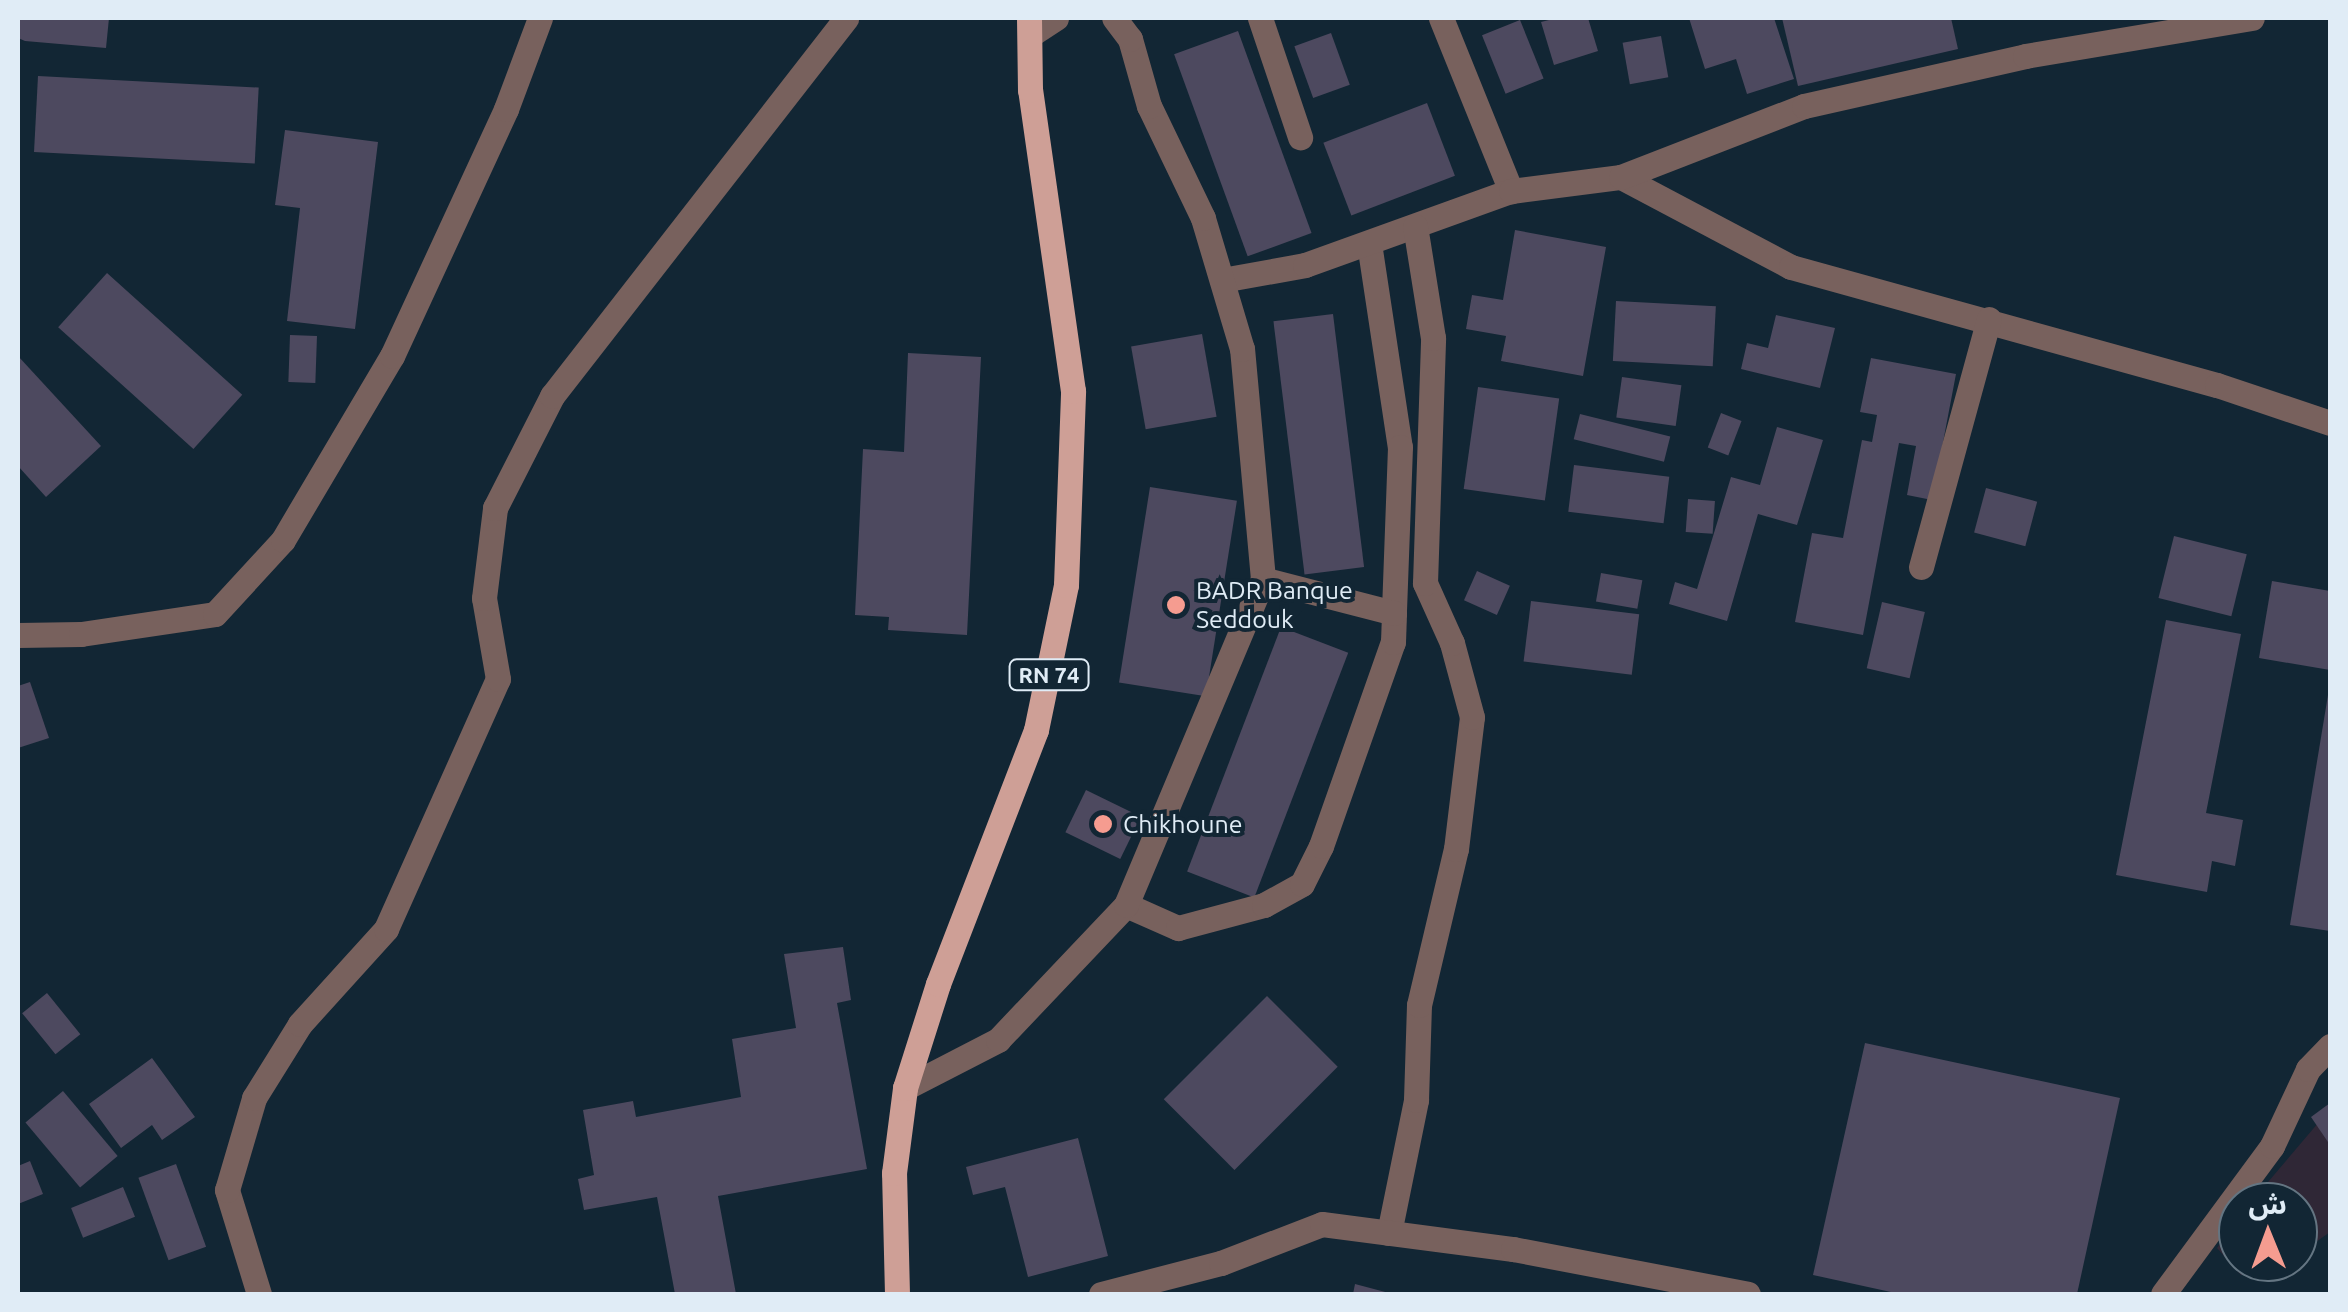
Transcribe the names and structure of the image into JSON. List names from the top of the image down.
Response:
{
  "streets": {
    "main road": ["RN 74"]
  },
  "places": ["BADR Banque Seddouk", "Chikhoune"],
  "north": "top"
}
